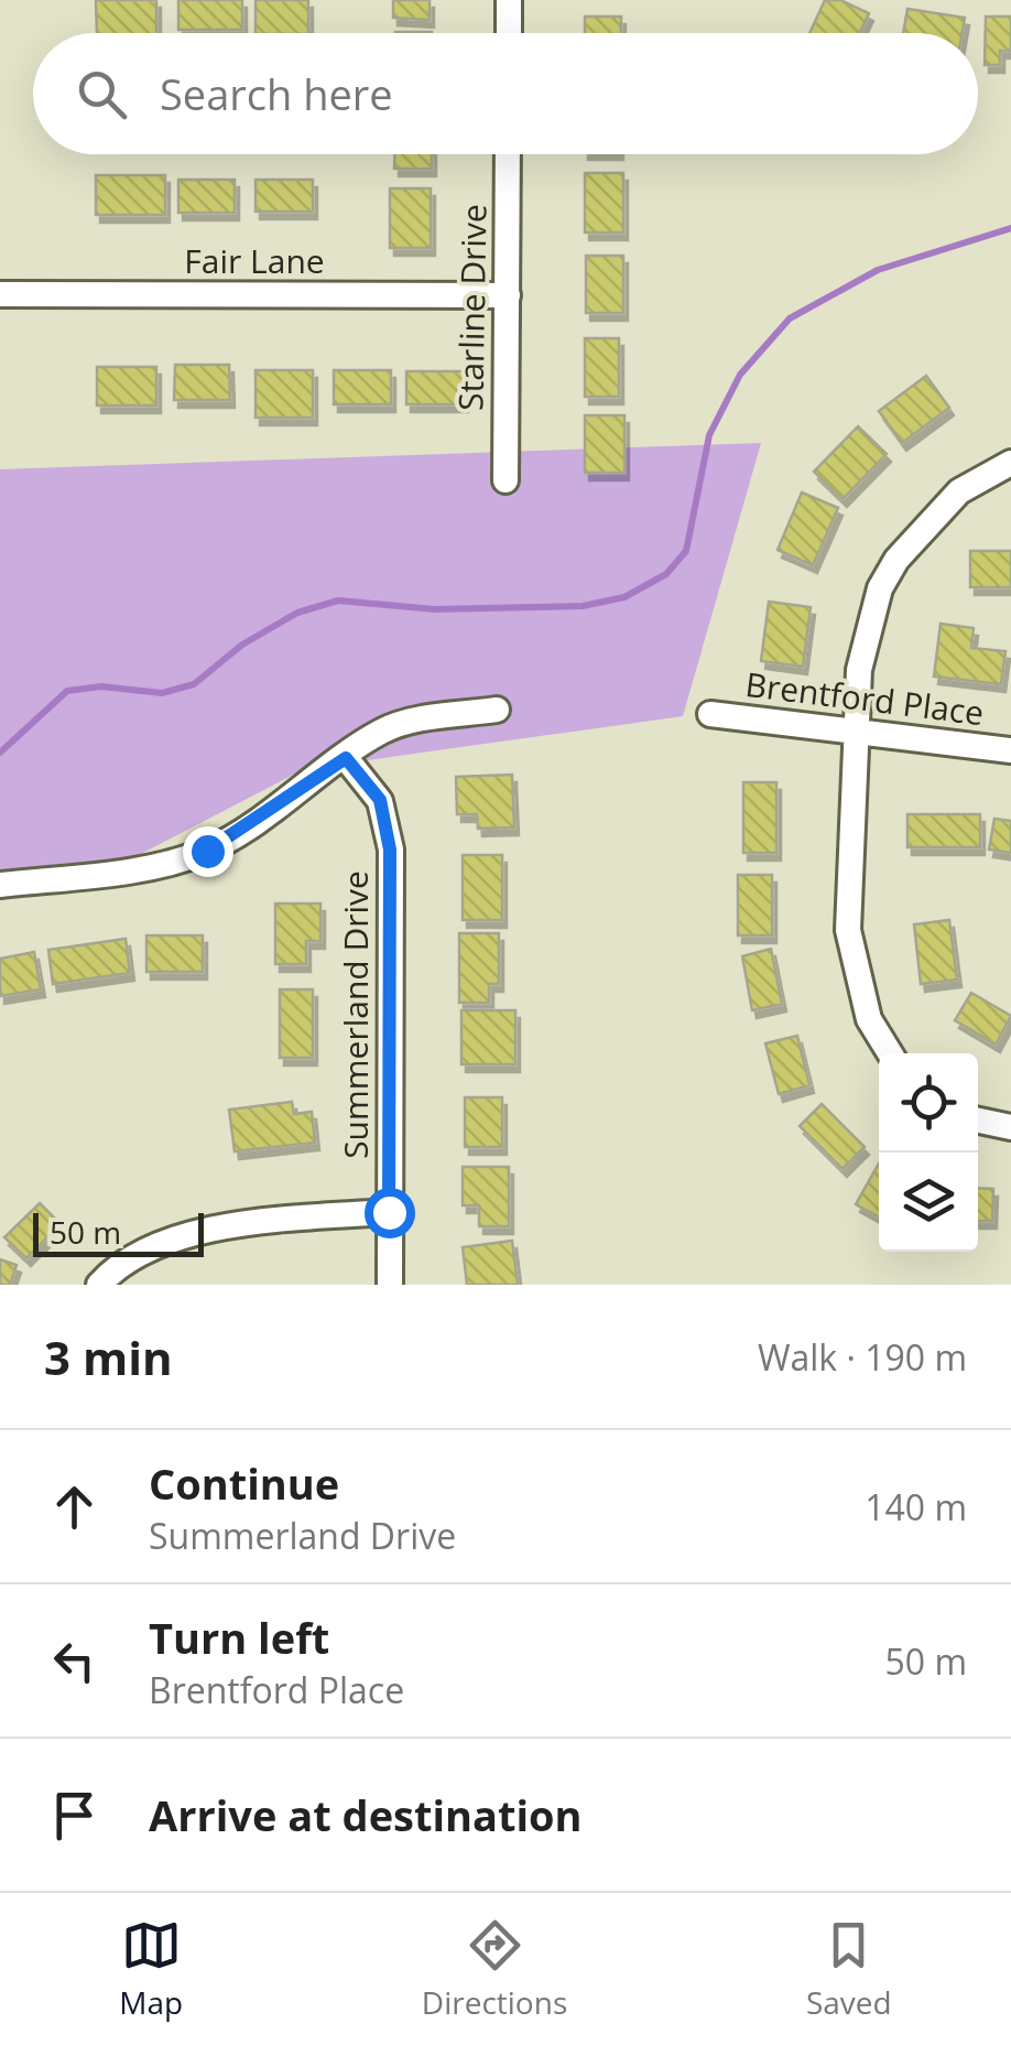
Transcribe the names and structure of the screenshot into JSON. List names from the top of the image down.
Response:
{
  "streets": {
    "street": [
      "Fair Lane",
      "Starline Drive",
      "Brentford Place",
      "Summerland Drive"
    ]
  },
  "crossings": [
    ["Fair Lane", "Starline Drive"]
  ],
  "scale_bar": "50 m",
  "page": {
    "search": "Search here",
    "scale": "50 m",
    "heading": ["3 min", "Walk · 190 m"],
    "list": [
      ["Continue", "Summerland Drive", "140 m"],
      ["Turn left", "Brentford Place", "50 m"],
      "Arrive at destination"
    ],
    "nav": ["Map", "Directions", "Saved"]
  }
}
